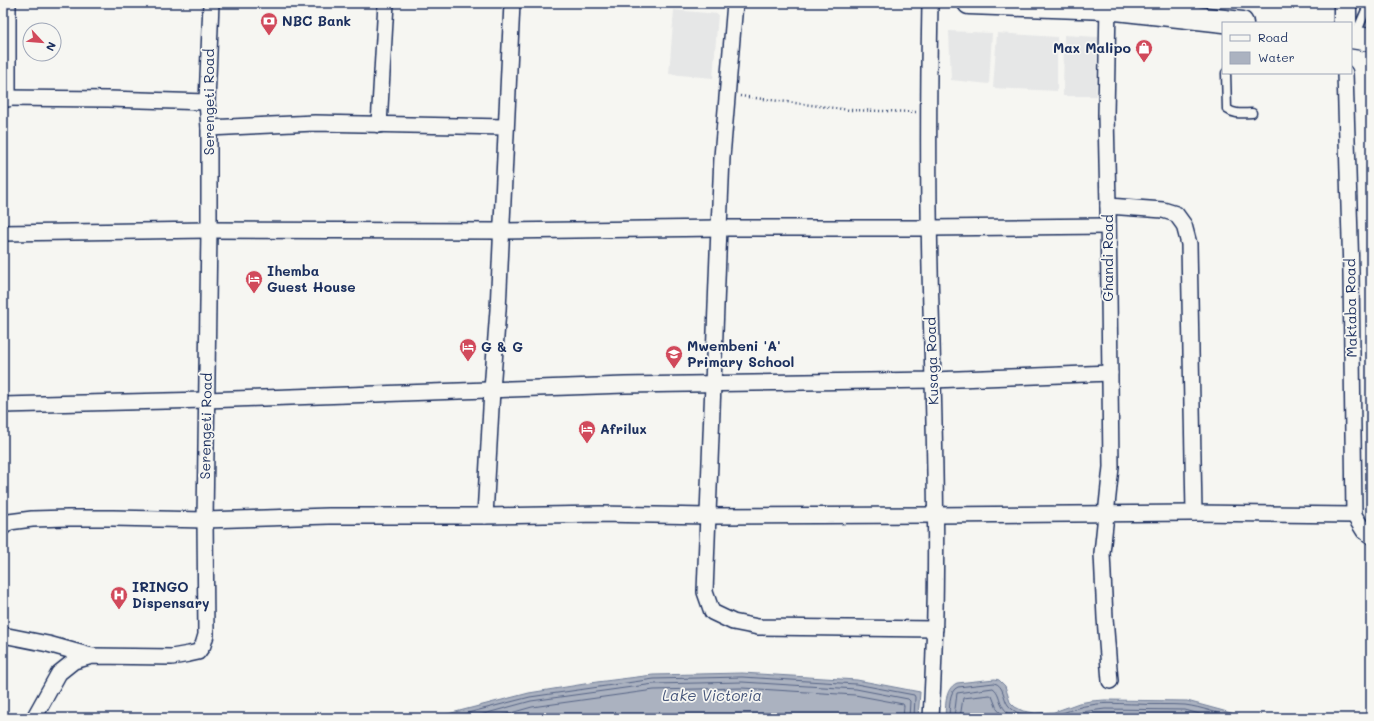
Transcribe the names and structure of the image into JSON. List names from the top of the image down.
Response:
{
  "streets": {
    "street": [
      "Serengeti Road",
      "Ghandi Road",
      "Maktaba Road",
      "Kusaga Road"
    ]
  },
  "water": ["Lake Victoria"],
  "places": {
    "bank": ["NBC Bank"],
    "shop": ["Max Malipo"],
    "hotel": ["Ihemba Guest House", "G & G", "Afrilux"],
    "school or university": ["Mwembeni 'A' Primary School"],
    "hospital": ["IRINGO Dispensary"]
  },
  "legend": ["Road", "Water"],
  "north": "bottom right"
}
